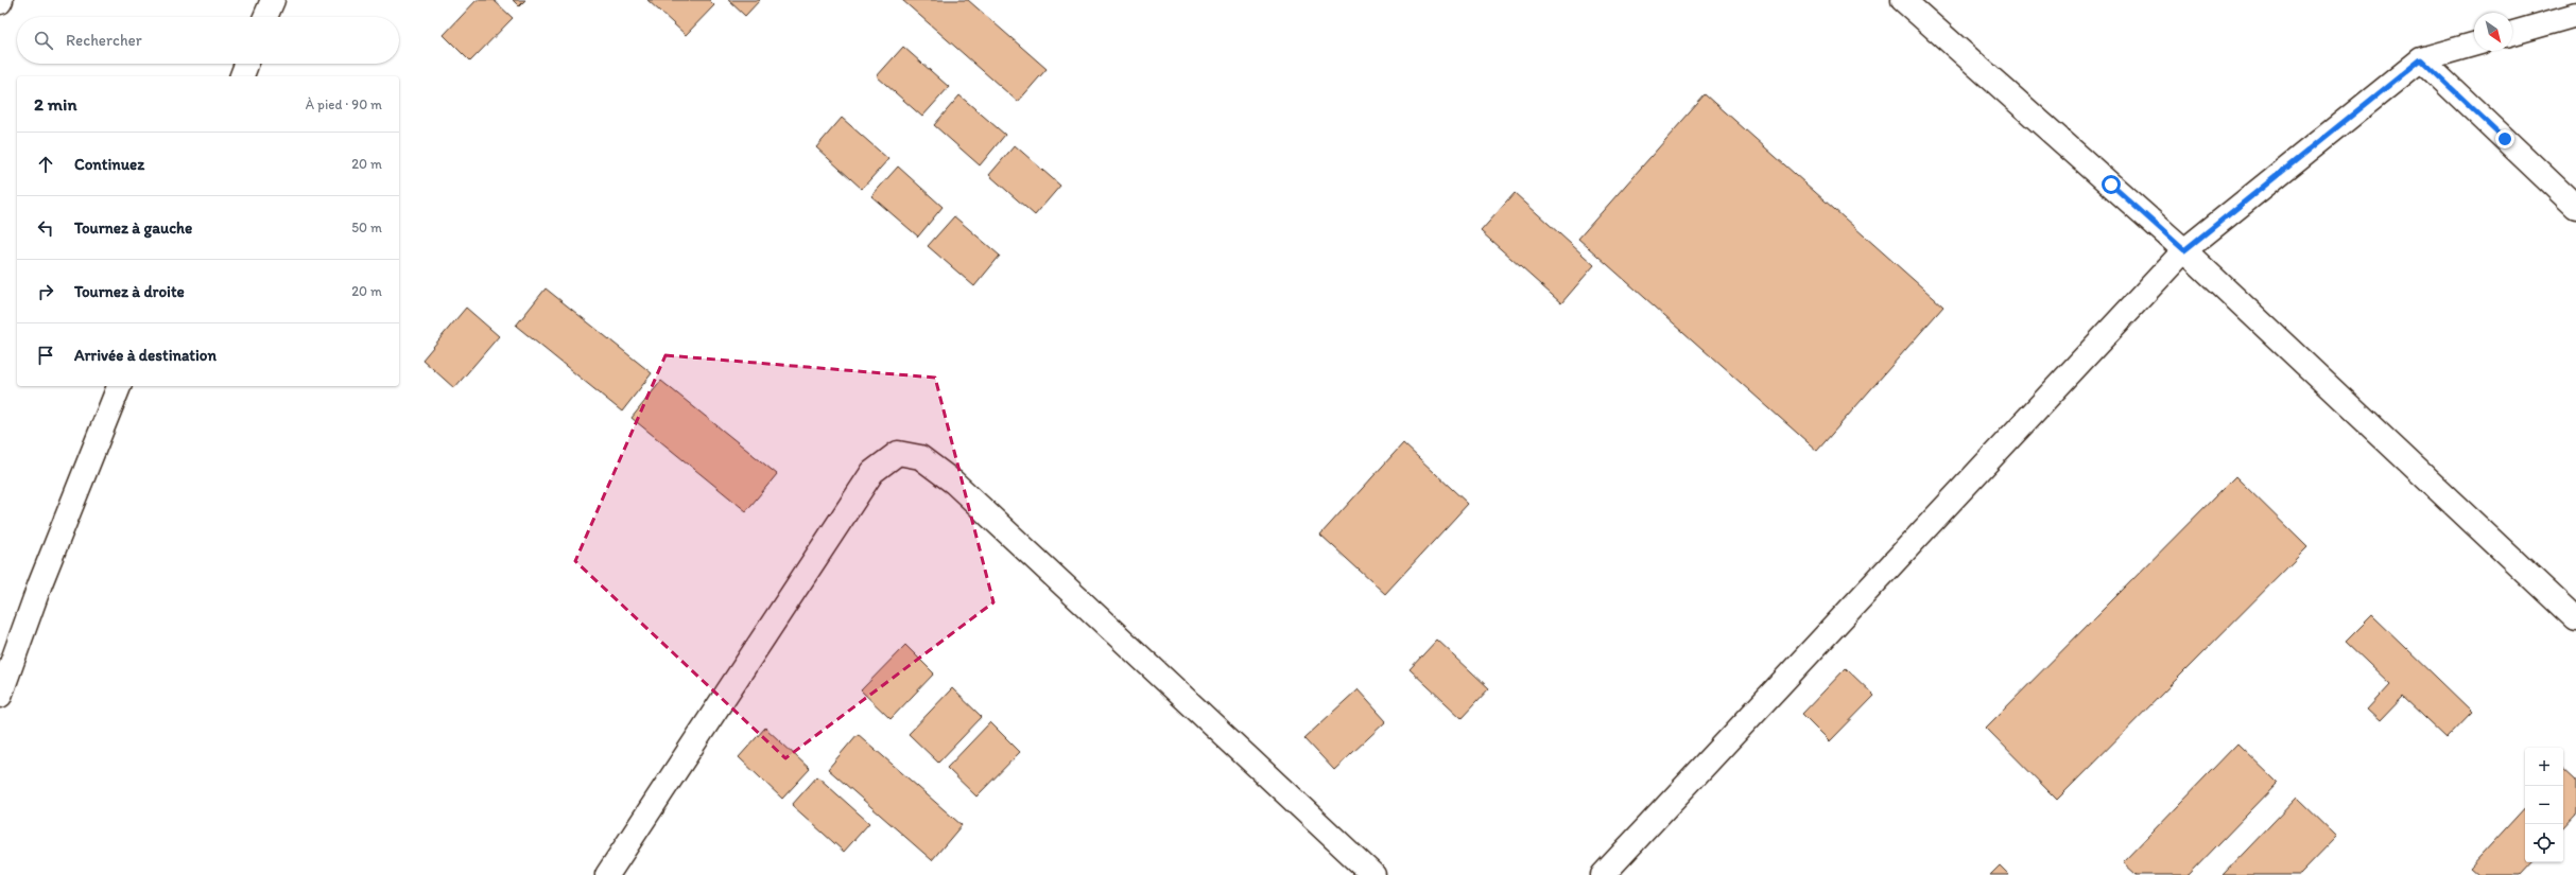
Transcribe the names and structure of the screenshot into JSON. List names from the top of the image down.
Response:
{
  "north": "bottom right",
  "page": {
    "search": "Rechercher",
    "heading": ["2 min", "À pied · 90 m"],
    "list": [
      ["Continuez", "20 m"],
      ["Tournez à gauche", "50 m"],
      ["Tournez à droite", "20 m"],
      "Arrivée à destination"
    ],
    "map_buttons": ["+", "−"]
  }
}
